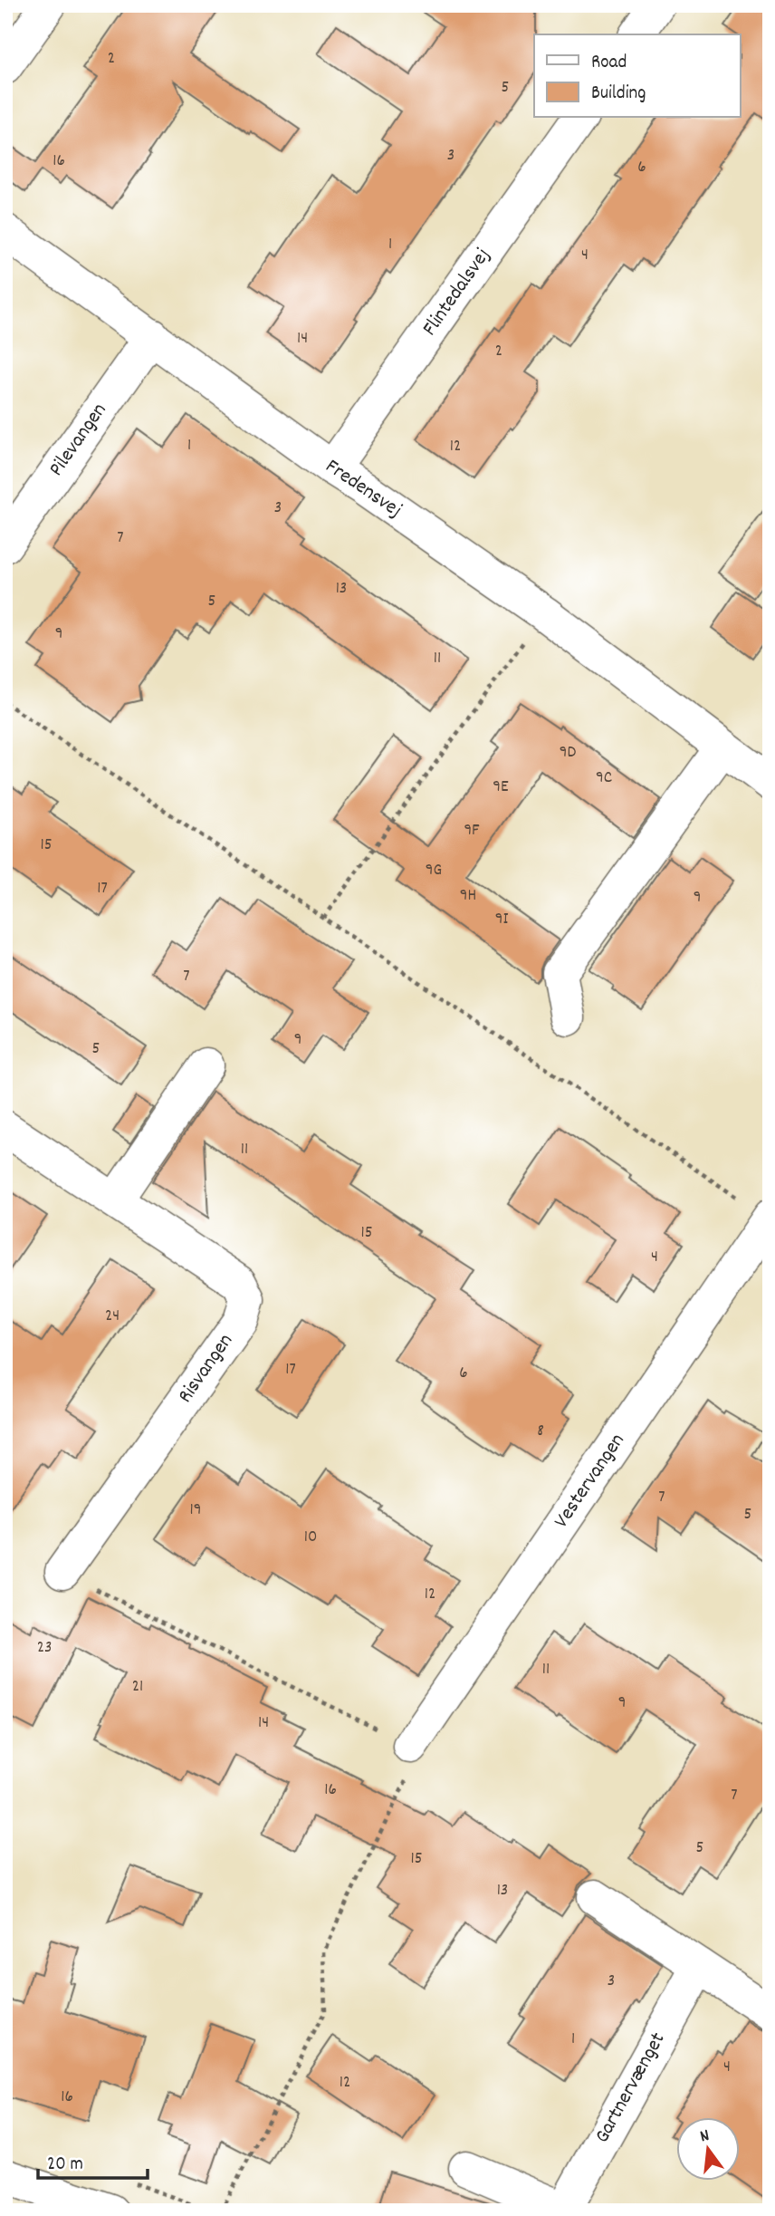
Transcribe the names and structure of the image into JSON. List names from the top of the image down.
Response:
{
  "streets": {
    "street": [
      "Flintedalsvej",
      "Pilevangen",
      "Fredensvej",
      "Risvangen",
      "Vestervangen",
      "Gartnervænget"
    ]
  },
  "crossings": [
    ["Flintedalsvej", "Fredensvej"],
    ["Pilevangen", "Fredensvej"]
  ],
  "house_numbers": [
    "2",
    "5",
    "3",
    "16",
    "6",
    "1",
    "4",
    "14",
    "2",
    "1",
    "12",
    "3",
    "7",
    "13",
    "5",
    "9",
    "11",
    "9D",
    "9C",
    "9E",
    "9F",
    "15",
    "9G",
    "17",
    "9H",
    "9",
    "9I",
    "7",
    "9",
    "5",
    "11",
    "15",
    "4",
    "24",
    "17",
    "6",
    "8",
    "7",
    "19",
    "5",
    "10",
    "12",
    "23",
    "11",
    "21",
    "9",
    "14",
    "16",
    "7",
    "5",
    "15",
    "13",
    "3",
    "1",
    "4",
    "12",
    "16"
  ],
  "legend": ["Road", "Building"],
  "scale_bar": "20 m",
  "north": "top"
}
